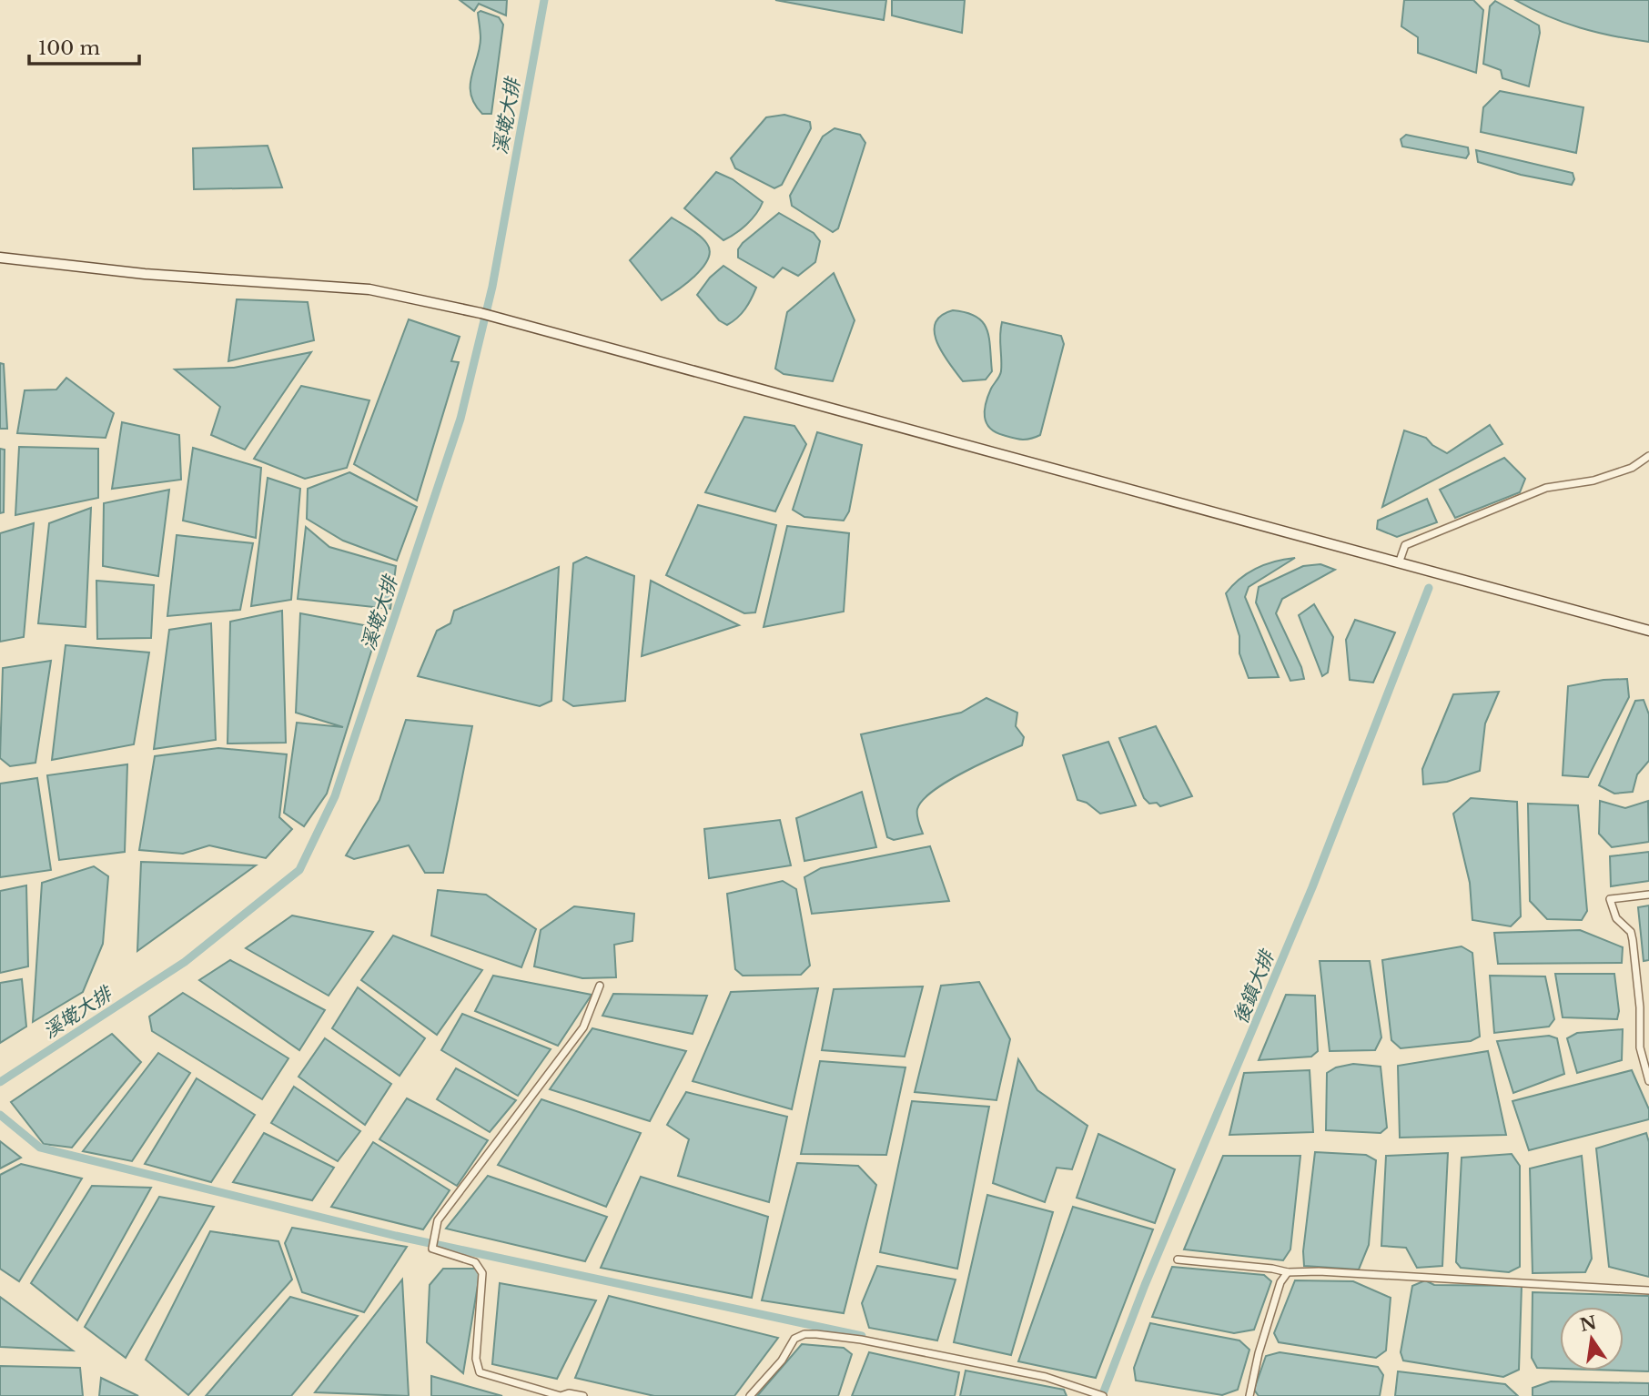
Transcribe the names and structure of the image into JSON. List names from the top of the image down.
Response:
{
  "water": ["溪墘大排", "後鎮大排"],
  "scale_bar": "100 m",
  "north": "top"
}
